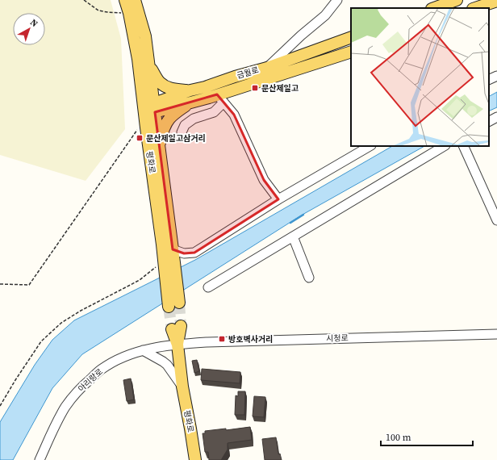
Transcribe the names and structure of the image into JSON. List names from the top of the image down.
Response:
{
  "streets": {
    "main road": ["금월로", "평화로"],
    "street": ["시청로", "아리랑로"]
  },
  "crossings": [
    ["금월로", "평화로"],
    ["평화로", "시청로"],
    ["평화로", "아리랑로"],
    ["시청로", "아리랑로"]
  ],
  "places": {
    "transit": ["문산제일고", "문산제일고삼거리", "방호벽사거리"]
  },
  "scale_bar": "100 m",
  "north": "top right"
}
